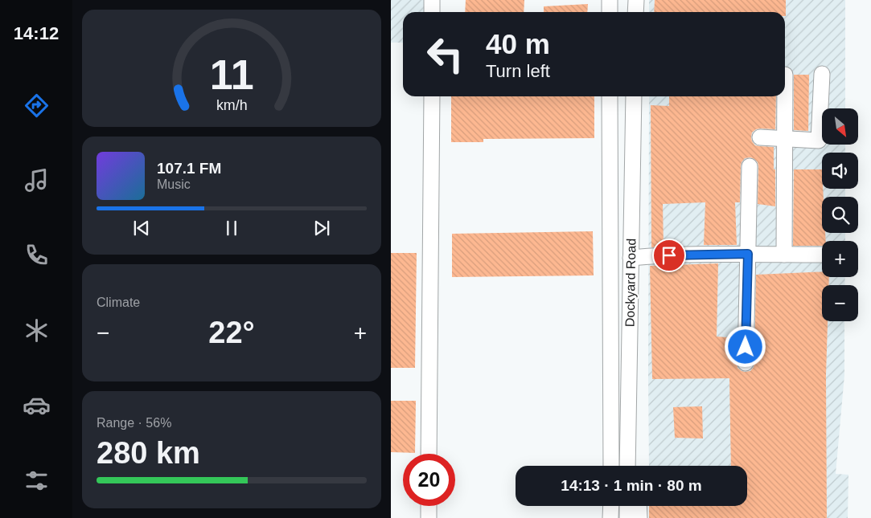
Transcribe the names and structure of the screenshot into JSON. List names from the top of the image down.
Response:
{
  "streets": {
    "street": ["Dockyard Road"]
  },
  "north": "bottom right",
  "page": {
    "tabs": "14:12",
    "turn": ["40 m", "Turn left"],
    "map_buttons": ["+", "−"],
    "song": ["107.1 FM", "Music"],
    "tile": [
      "Climate",
      ["Range · 56%", "280 km"]
    ],
    "heat": ["−", "22°", "+"],
    "limit": "20",
    "trip": "14:13 · 1 min · 80 m",
    "gauge": ["11", "km/h"]
  }
}
